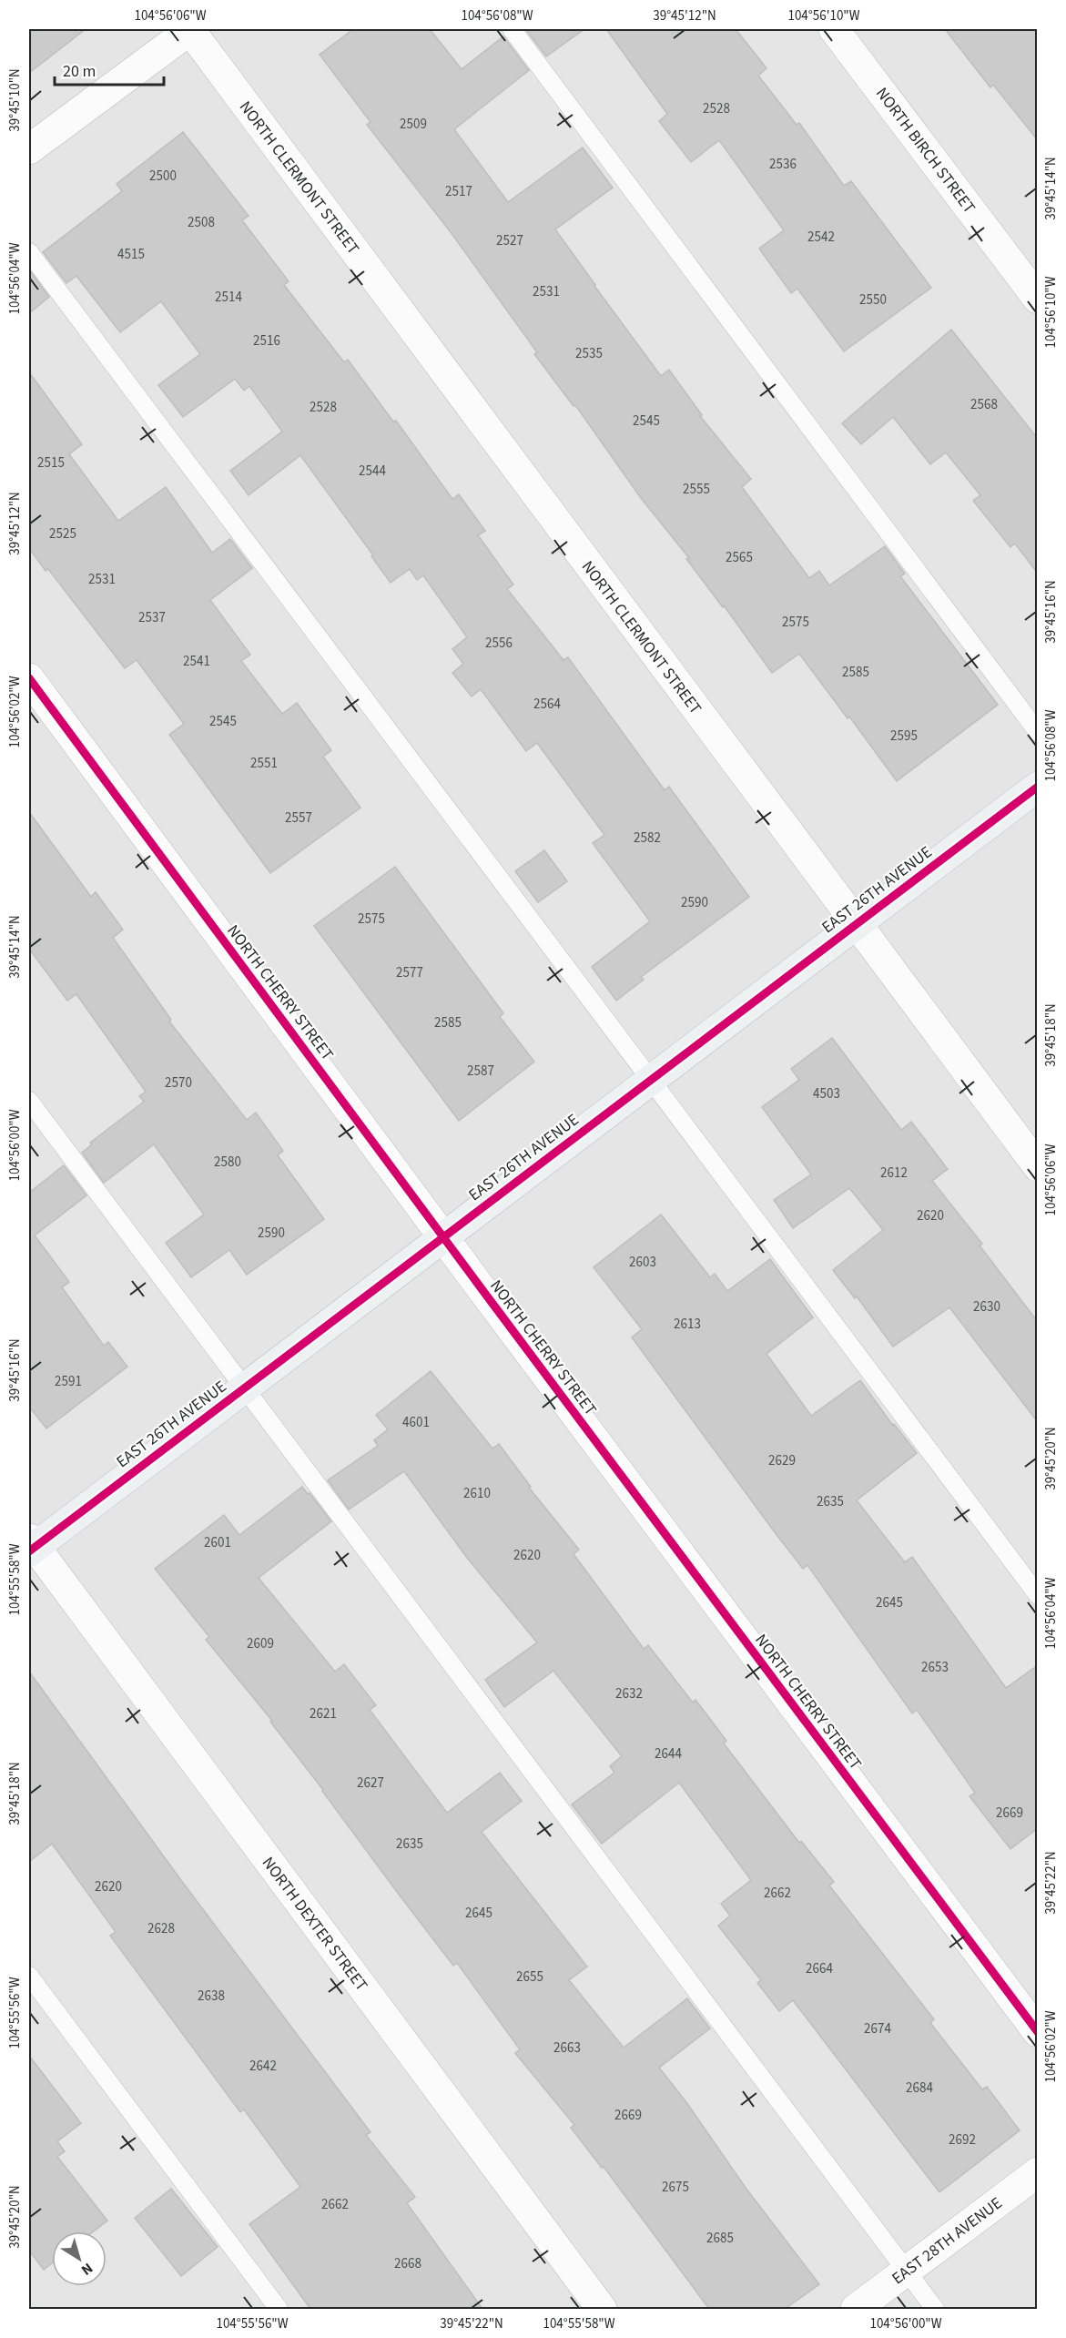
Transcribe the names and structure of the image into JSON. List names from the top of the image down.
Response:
{
  "streets": {
    "street": [
      "NORTH BIRCH STREET",
      "NORTH CLERMONT STREET",
      "EAST 26TH AVENUE",
      "NORTH CHERRY STREET",
      "NORTH DEXTER STREET",
      "EAST 28TH AVENUE"
    ]
  },
  "crossings": [
    ["NORTH CLERMONT STREET", "EAST 26TH AVENUE"],
    ["EAST 26TH AVENUE", "NORTH CHERRY STREET"],
    ["EAST 26TH AVENUE", "NORTH DEXTER STREET"]
  ],
  "house_numbers": [
    "2528",
    "2509",
    "2536",
    "2500",
    "2517",
    "2508",
    "2542",
    "2527",
    "4515",
    "2531",
    "2514",
    "2550",
    "2516",
    "2535",
    "2568",
    "2528",
    "2545",
    "2515",
    "2544",
    "2555",
    "2525",
    "2565",
    "2531",
    "2537",
    "2575",
    "2556",
    "2541",
    "2585",
    "2564",
    "2545",
    "2595",
    "2551",
    "2557",
    "2582",
    "2590",
    "2575",
    "2577",
    "2585",
    "2587",
    "2570",
    "4503",
    "2580",
    "2612",
    "2620",
    "2590",
    "2603",
    "2630",
    "2613",
    "2591",
    "4601",
    "2629",
    "2610",
    "2635",
    "2601",
    "2620",
    "2645",
    "2609",
    "2653",
    "2632",
    "2621",
    "2644",
    "2627",
    "2669",
    "2635",
    "2620",
    "2662",
    "2645",
    "2628",
    "2664",
    "2655",
    "2638",
    "2674",
    "2663",
    "2642",
    "2684",
    "2669",
    "2692",
    "2675",
    "2662",
    "2685",
    "2668"
  ],
  "scale_bar": "20 m",
  "north": "bottom right",
  "coordinates": [
    "104°56'06\"W",
    "104°56'08\"W",
    "39°45'12\"N",
    "104°56'10\"W",
    "39°45'10\"N",
    "39°45'14\"N",
    "104°56'04\"W",
    "39°45'16\"N",
    "104°56'02\"W",
    "39°45'18\"N",
    "104°56'00\"W",
    "39°45'20\"N",
    "104°55'58\"W",
    "39°45'22\"N",
    "104°55'56\"W"
  ]
}
